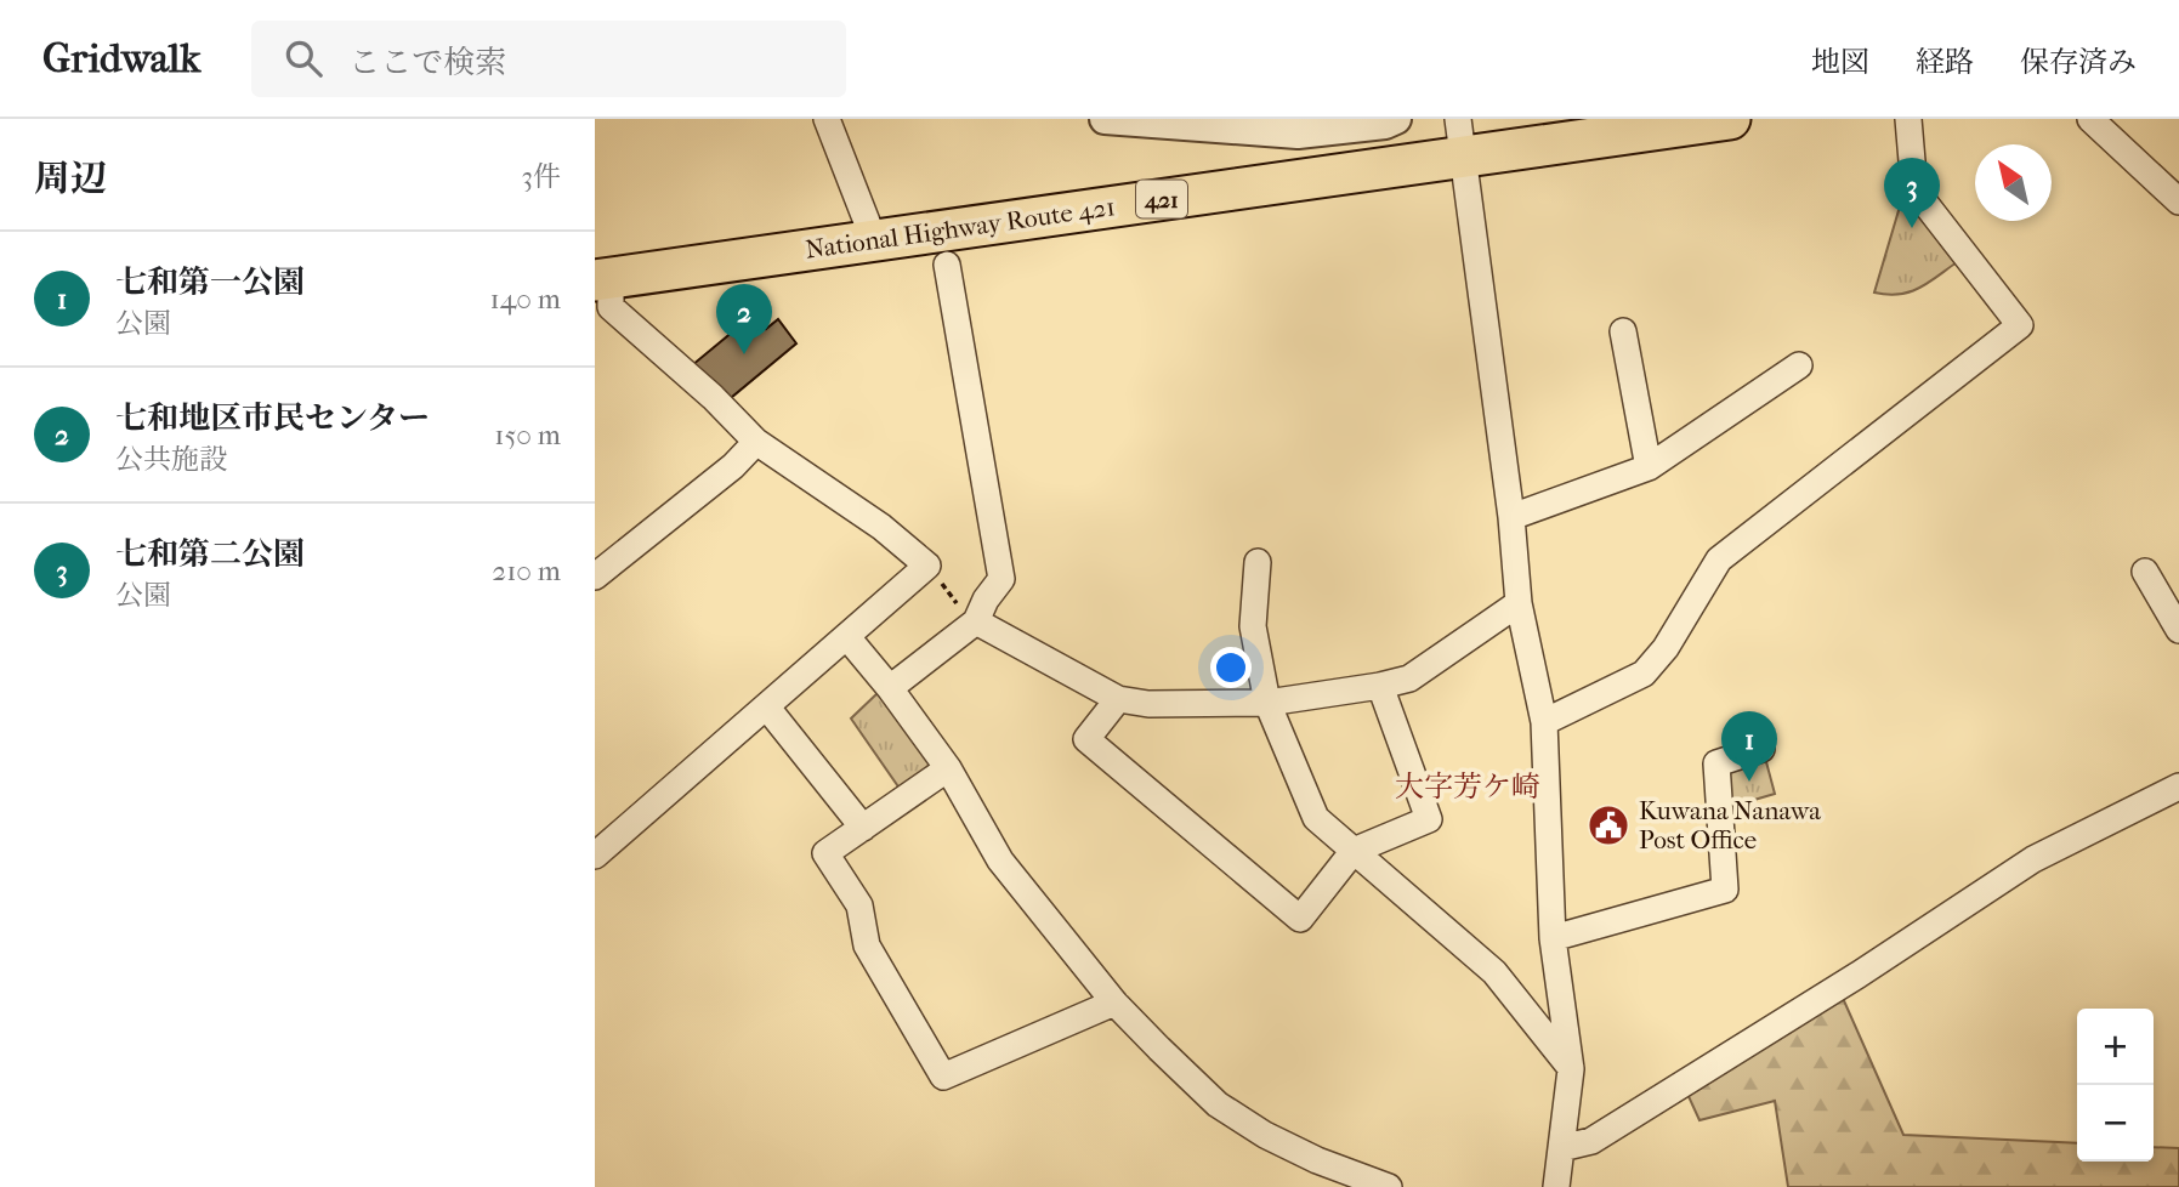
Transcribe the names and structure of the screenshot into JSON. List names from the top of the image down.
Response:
{
  "streets": {
    "highway": ["421", "National Highway Route 421"]
  },
  "districts": ["大字芳ケ崎"],
  "places": {
    "public building": ["Kuwana Nanawa Post Office"]
  },
  "north": "top left",
  "page": {
    "header": "Gridwalk",
    "search": "ここで検索",
    "nav": ["地図", "経路", "保存済み"],
    "heading": ["周辺", "3件"],
    "pins": ["3", "2", "1"],
    "list": [
      {
        "mark": "1",
        "name": "七和第一公園",
        "note": "公園",
        "value": "140 m"
      },
      {
        "mark": "2",
        "name": "七和地区市民センター",
        "note": "公共施設",
        "value": "150 m"
      },
      {
        "mark": "3",
        "name": "七和第二公園",
        "note": "公園",
        "value": "210 m"
      }
    ],
    "map_buttons": ["+", "−"]
  }
}
